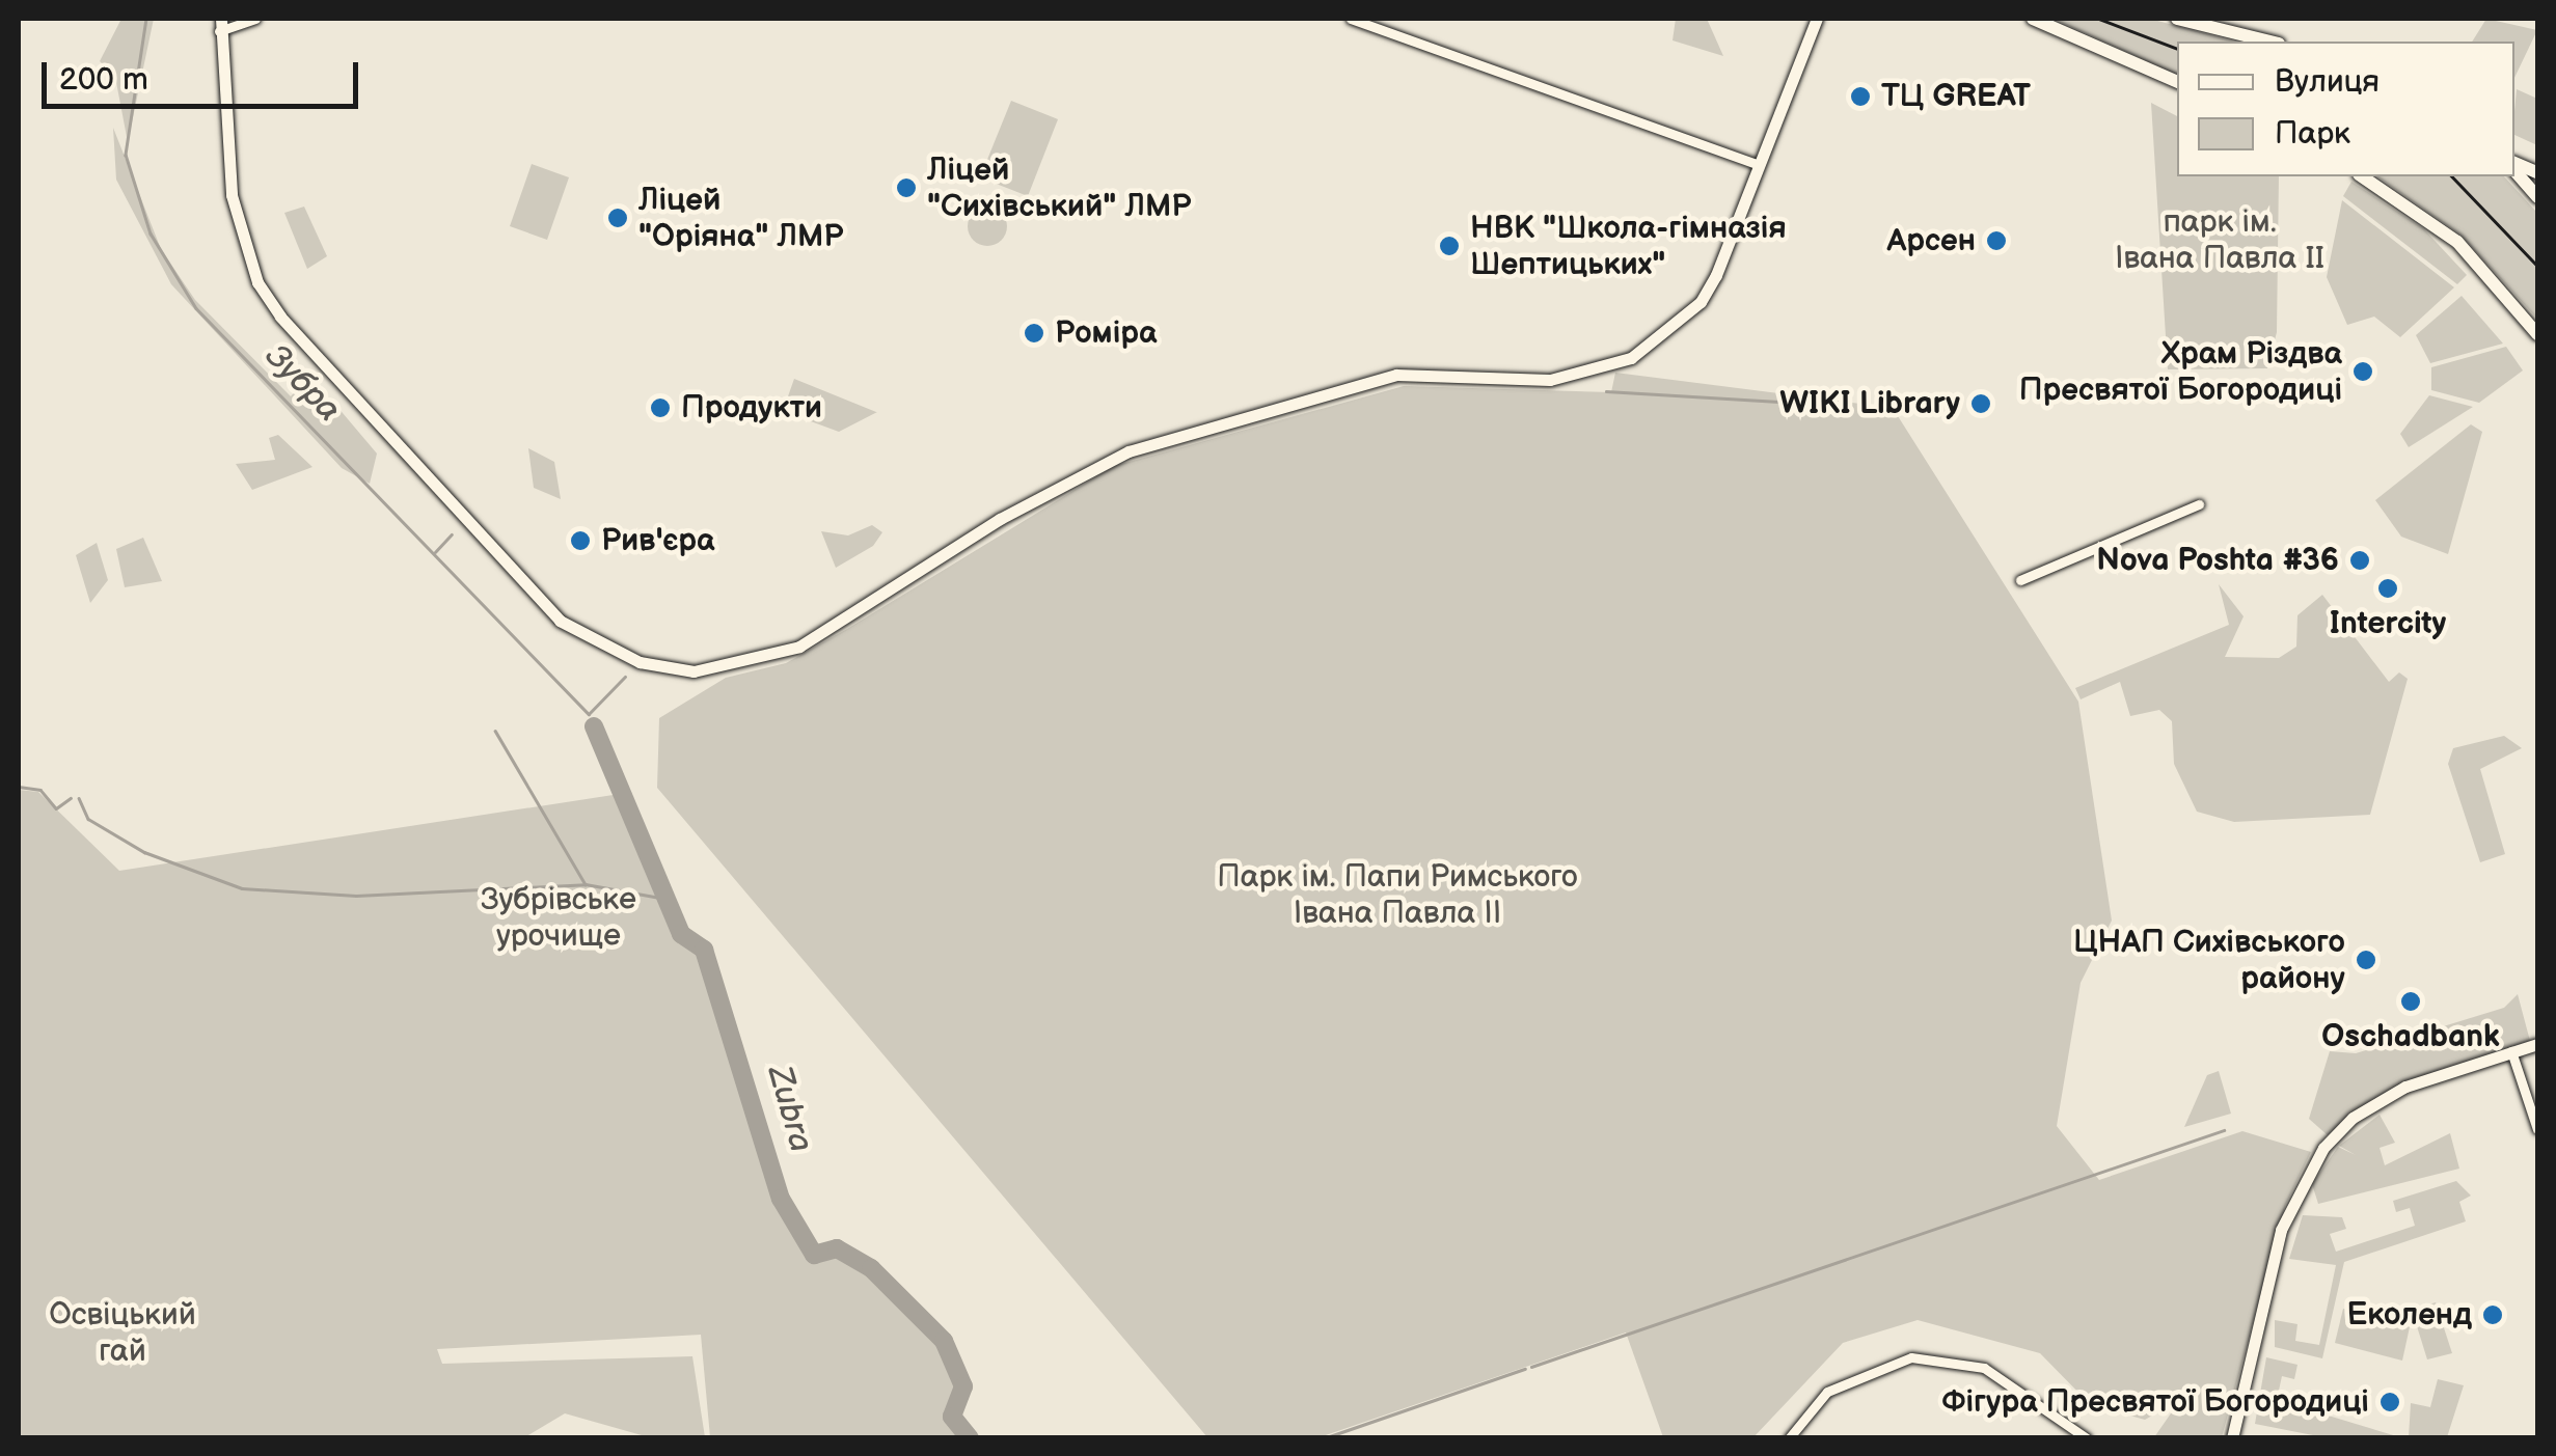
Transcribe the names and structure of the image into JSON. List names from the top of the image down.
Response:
{
  "water": ["Зубра", "Zubra"],
  "parks": [
    "парк ім. Івана Павла II",
    "Парк ім. Папи Римського Івана Павла ІІ",
    "Зубрівське урочище",
    "Освіцький гай"
  ],
  "places": [
    "ТЦ GREAT",
    "Ліцей \"Сихівський\" ЛМР",
    "Ліцей \"Оріяна\" ЛМР",
    "Арсен",
    "НВК \"Школа-гімназія Шептицьких\"",
    "Роміра",
    "Храм Різдва Пресвятої Богородиці",
    "WIKI Library",
    "Продукти",
    "Рив'єра",
    "Nova Poshta #36",
    "Intercity",
    "ЦНАП Сихівського району",
    "Oschadbank",
    "Еколенд",
    "Фігура Пресвятої Богородиці"
  ],
  "legend": ["Вулиця", "Парк"],
  "scale_bar": "200 m"
}
